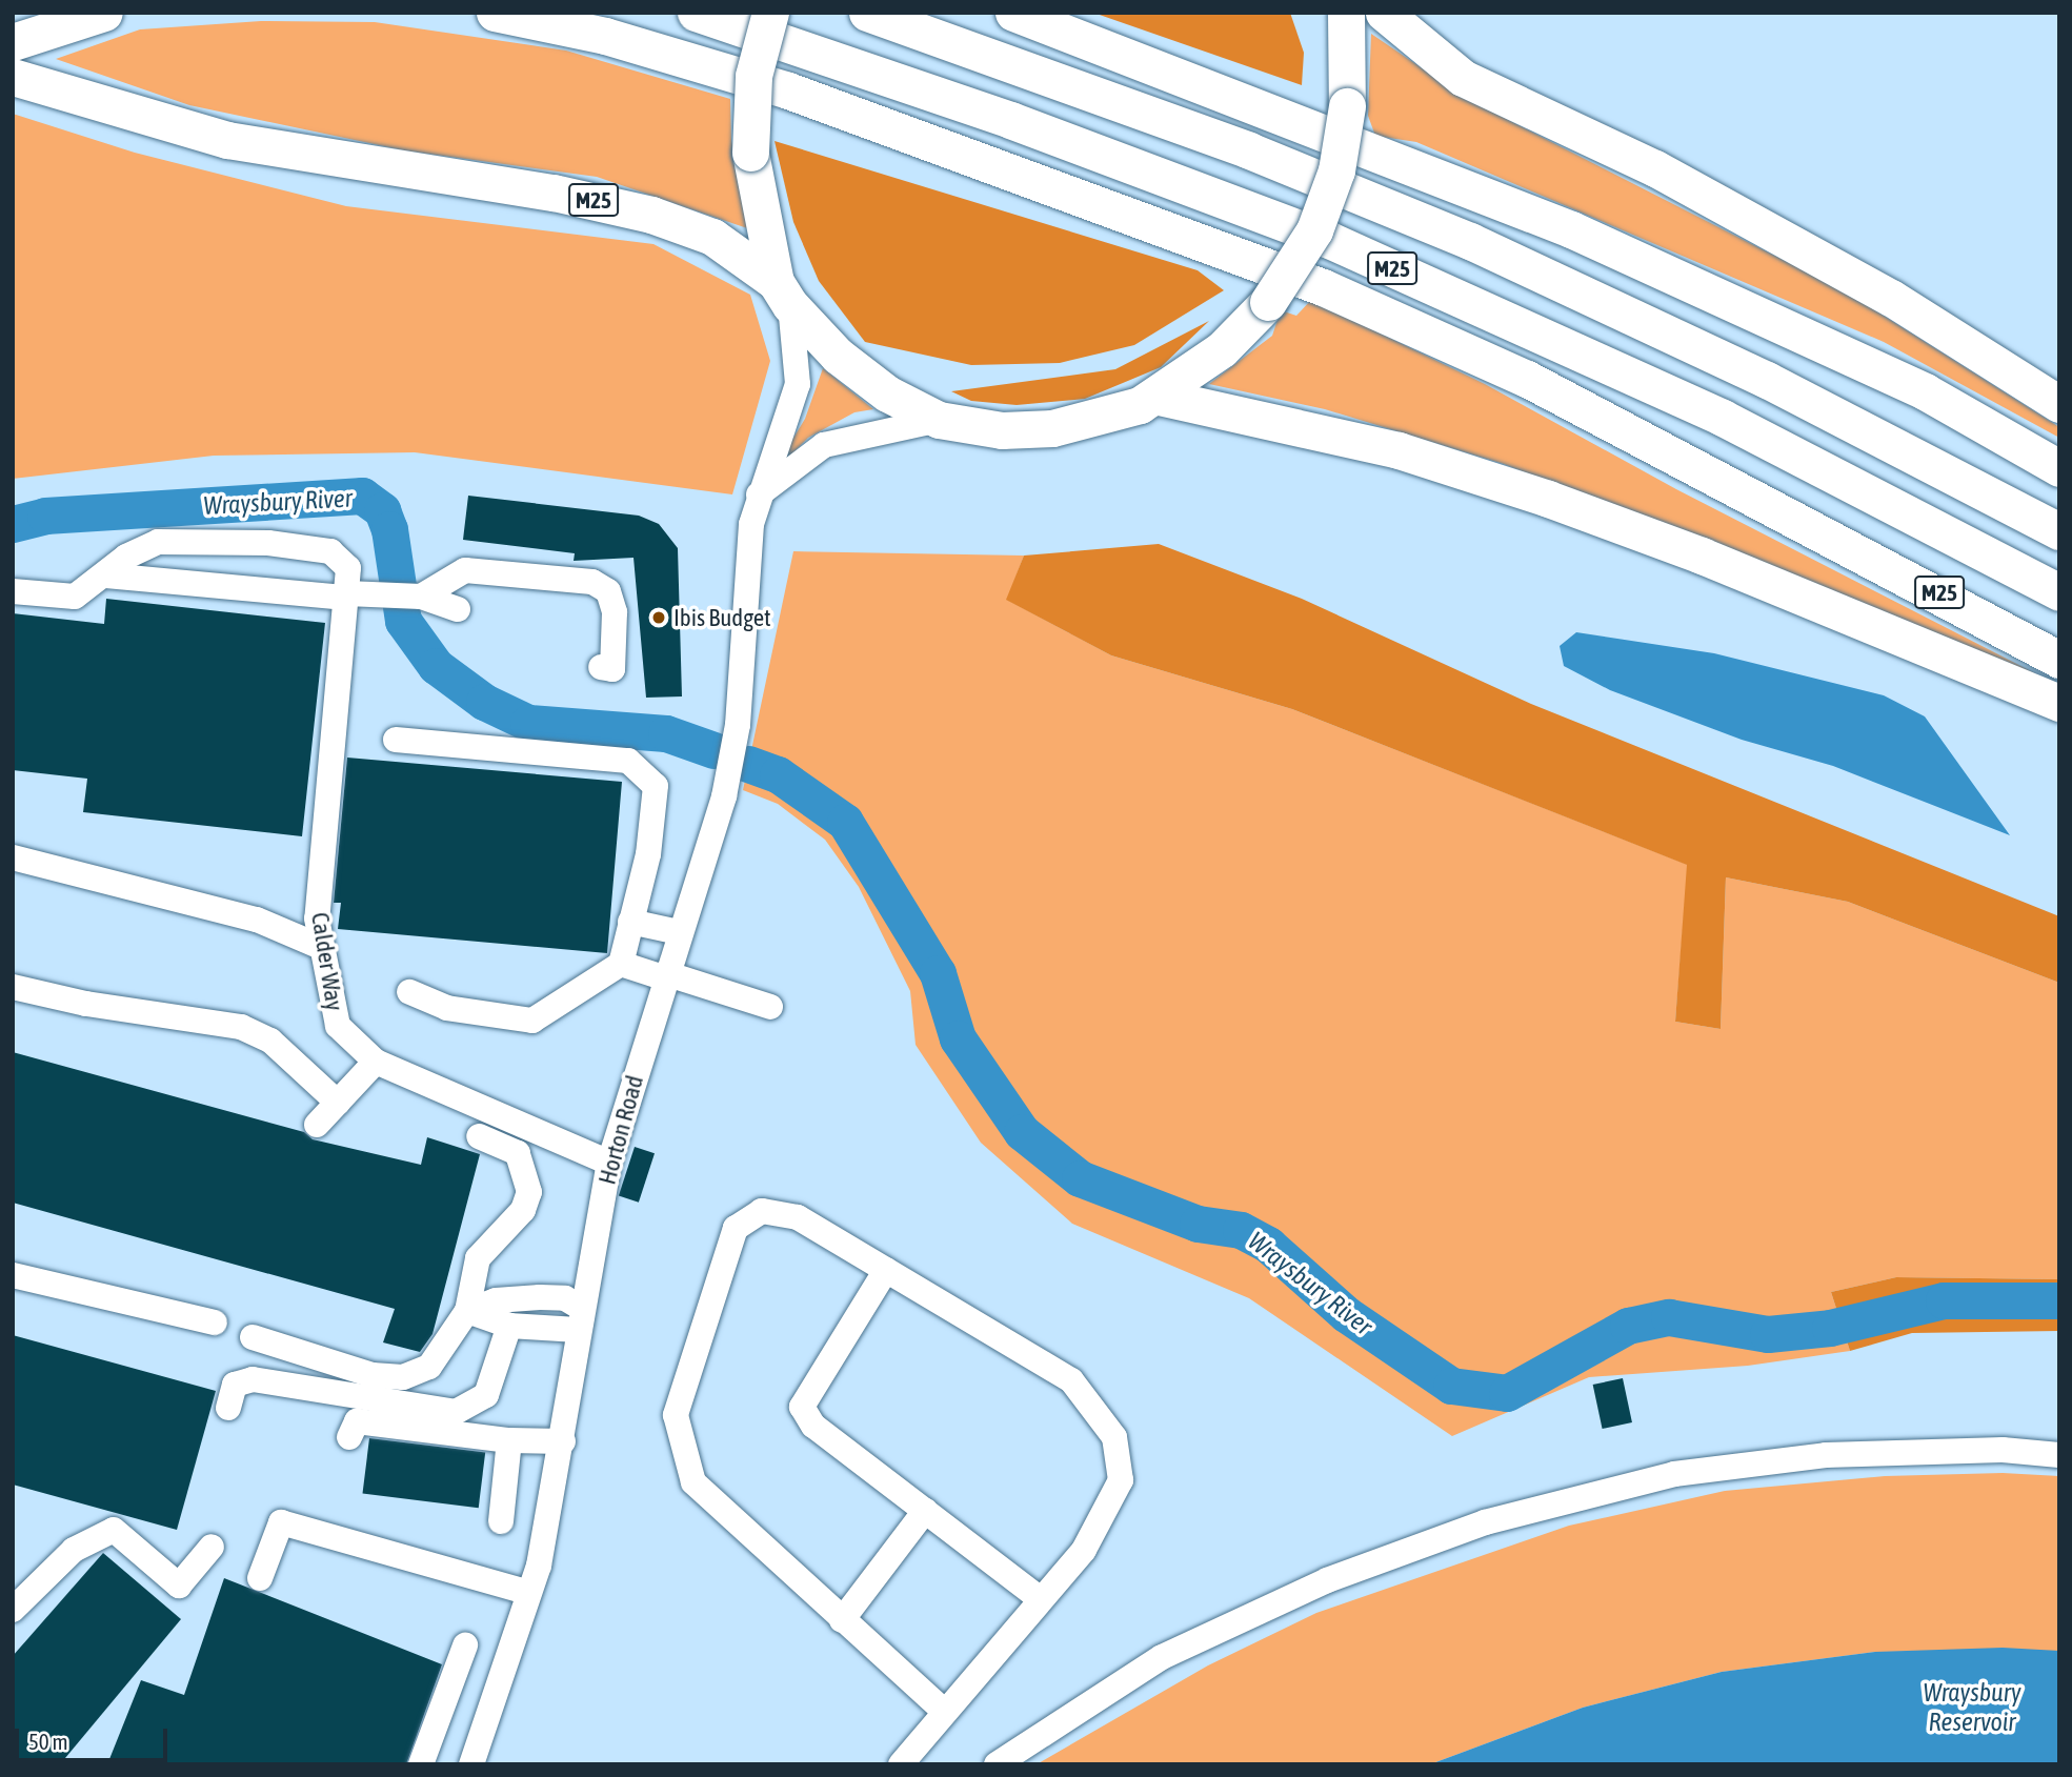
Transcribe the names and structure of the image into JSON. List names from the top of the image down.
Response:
{
  "streets": {
    "highway": ["M25"],
    "street": ["Calder Way", "Horton Road"]
  },
  "crossings": [
    ["M25", "Horton Road"],
    ["Calder Way", "Horton Road"]
  ],
  "water": ["Wraysbury River", "Wraysbury Reservoir"],
  "places": ["Ibis Budget"],
  "scale_bar": "50 m"
}
